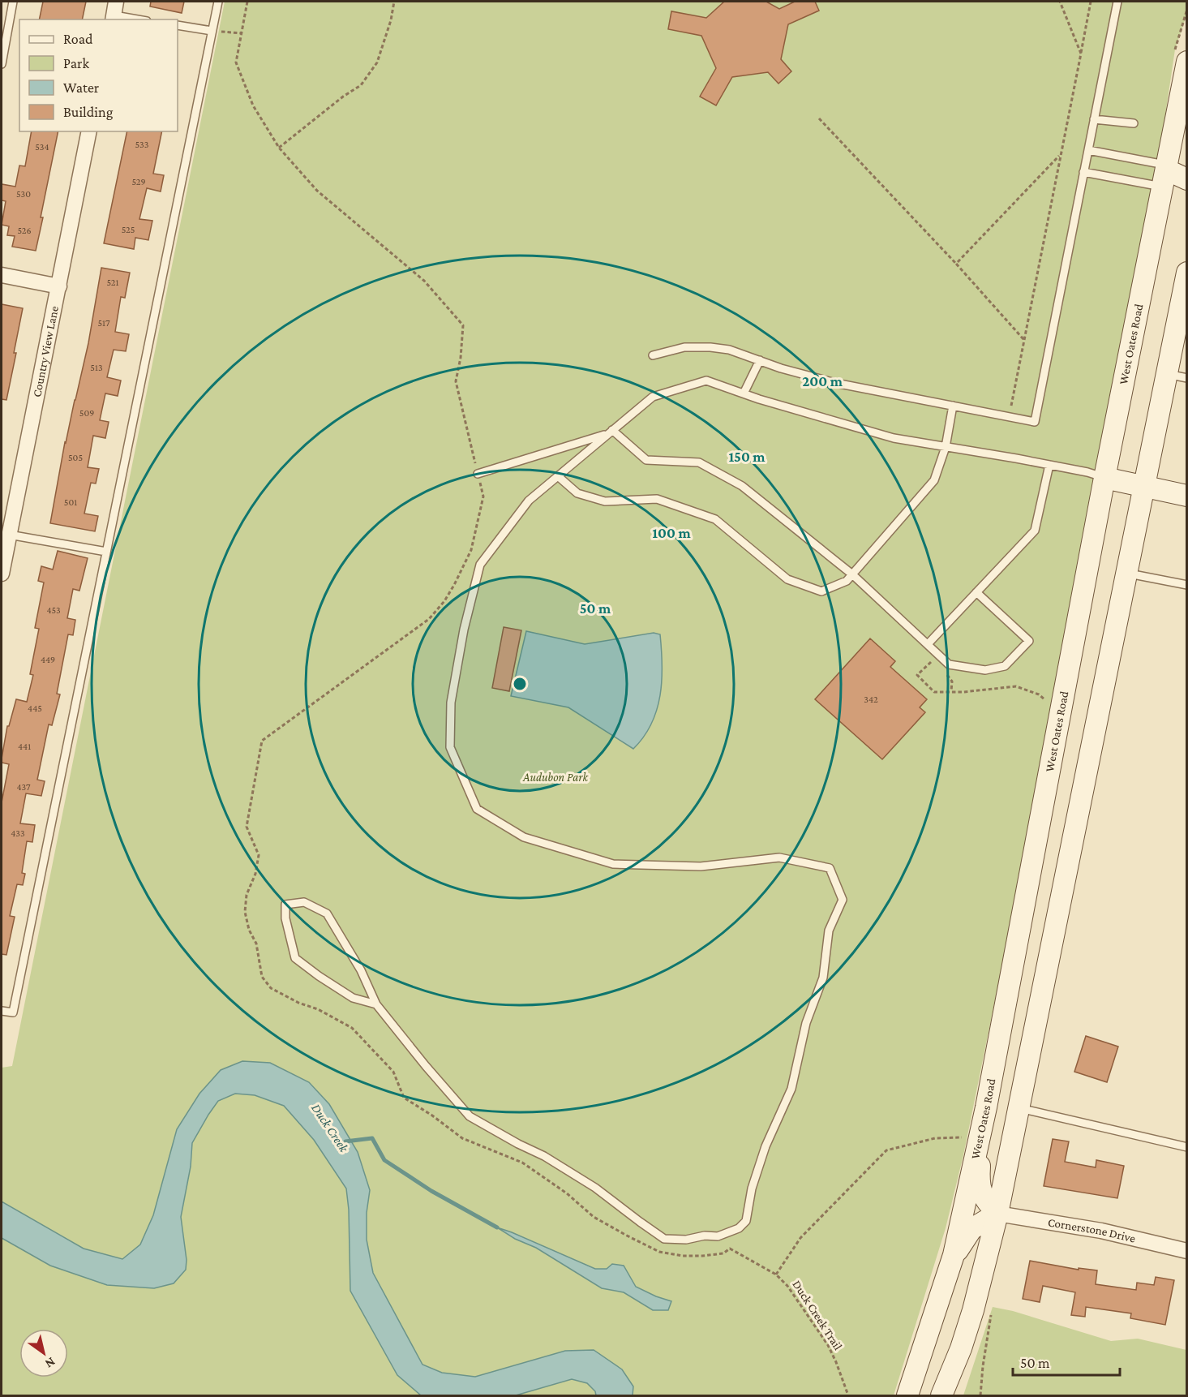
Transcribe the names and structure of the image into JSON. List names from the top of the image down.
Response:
{
  "streets": {
    "main road": ["West Oates Road"],
    "street": ["Country View Lane", "Cornerstone Drive"],
    "path": ["Duck Creek Trail"]
  },
  "water": ["Duck Creek"],
  "parks": ["Audubon Park"],
  "house_numbers": [
    "533",
    "534",
    "529",
    "530",
    "525",
    "526",
    "521",
    "517",
    "513",
    "509",
    "505",
    "501",
    "453",
    "449",
    "342",
    "445",
    "441",
    "437",
    "433"
  ],
  "legend": [
    "Road",
    "Park",
    "Water",
    "Building"
  ],
  "scale_bar": "50 m",
  "north": "bottom right",
  "rings": [
    "200 m",
    "150 m",
    "100 m",
    "50 m"
  ]
}
